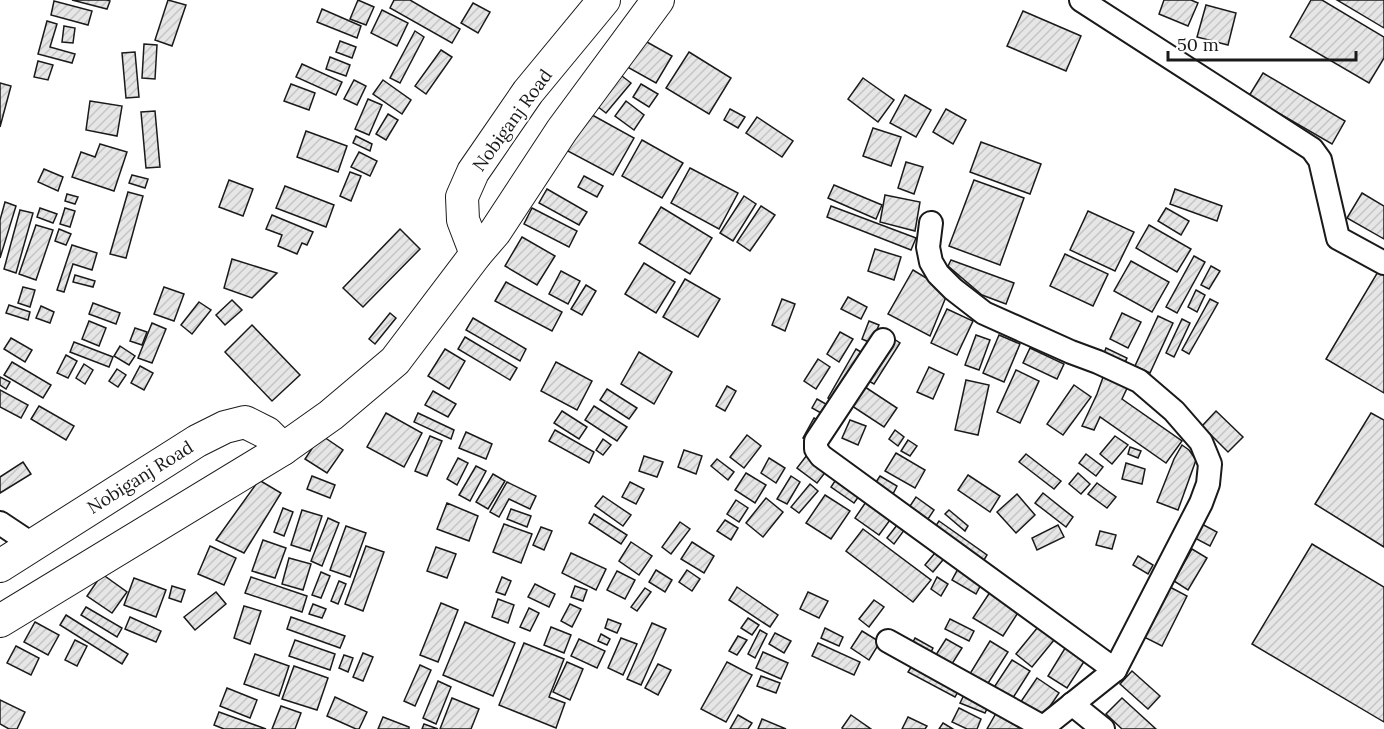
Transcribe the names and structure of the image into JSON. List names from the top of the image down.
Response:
{
  "streets": {
    "main road": ["Nobiganj Road"]
  },
  "scale_bar": "50 m"
}
